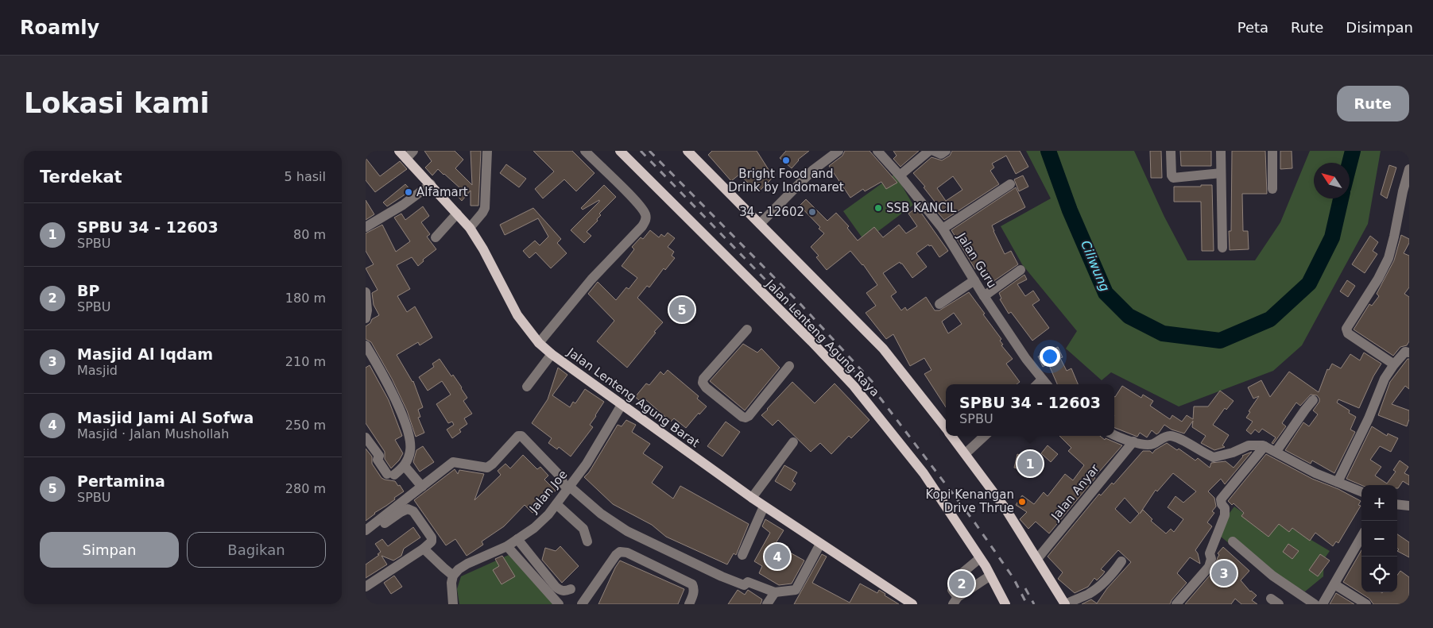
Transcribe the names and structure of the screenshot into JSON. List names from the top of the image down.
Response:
{
  "streets": {
    "main road": ["Jalan Lenteng Agung Raya", "Jalan Lenteng Agung Barat"],
    "street": ["Jalan Guru", "Jalan Joe", "Jalan Anyar"]
  },
  "crossings": [
    ["Jalan Lenteng Agung Barat", "Jalan Joe"]
  ],
  "water": ["Ciliwung"],
  "places": [
    "Bright Food and Drink by Indomaret",
    "Alfamart",
    "SSB KANCIL",
    "34 - 12602",
    "Kopi Kenangan Drive Thrue"
  ],
  "north": "top left",
  "page": {
    "header": "Roamly",
    "nav": ["Peta", "Rute", "Disimpan"],
    "buttons": [
      "Rute",
      ["Simpan", "Bagikan"]
    ],
    "title": "Lokasi kami",
    "heading": ["Terdekat", "5 hasil"],
    "list": [
      {
        "mark": "1",
        "name": "SPBU 34 - 12603",
        "note": "SPBU",
        "value": "80 m"
      },
      {
        "mark": "2",
        "name": "BP",
        "note": "SPBU",
        "value": "180 m"
      },
      {
        "mark": "3",
        "name": "Masjid Al Iqdam",
        "note": "Masjid",
        "value": "210 m"
      },
      {
        "mark": "4",
        "name": "Masjid Jami Al Sofwa",
        "note": "Masjid · Jalan Mushollah",
        "value": "250 m"
      },
      {
        "mark": "5",
        "name": "Pertamina",
        "note": "SPBU",
        "value": "280 m"
      }
    ],
    "pins": [
      "5",
      "1",
      "4",
      "3",
      "2"
    ],
    "popup": ["SPBU 34 - 12603", "SPBU"],
    "map_buttons": ["+", "−"]
  }
}
